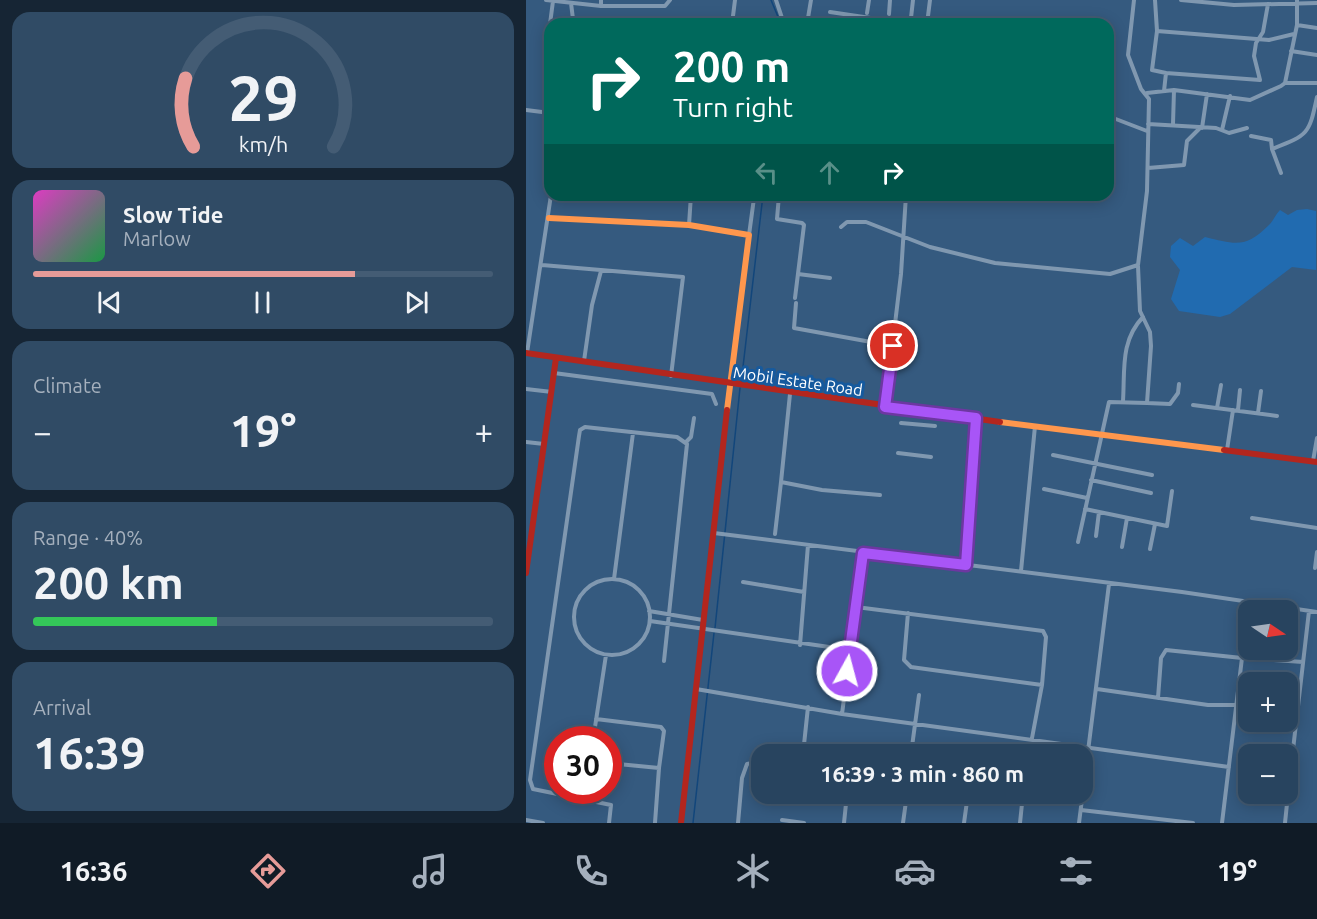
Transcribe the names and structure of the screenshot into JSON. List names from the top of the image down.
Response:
{
  "streets": {
    "street": ["Mobil Estate Road"]
  },
  "north": "right",
  "page": {
    "turn": ["200 m", "Turn right"],
    "song": ["Slow Tide", "Marlow"],
    "tile": [
      "Climate",
      ["Range · 40%", "200 km"],
      ["Arrival", "16:39"]
    ],
    "heat": ["−", "19°", "+"],
    "map_buttons": ["+", "−"],
    "limit": "30",
    "trip": "16:39 · 3 min · 860 m",
    "tabs": ["16:36", "19°"],
    "gauge": ["29", "km/h"]
  }
}
